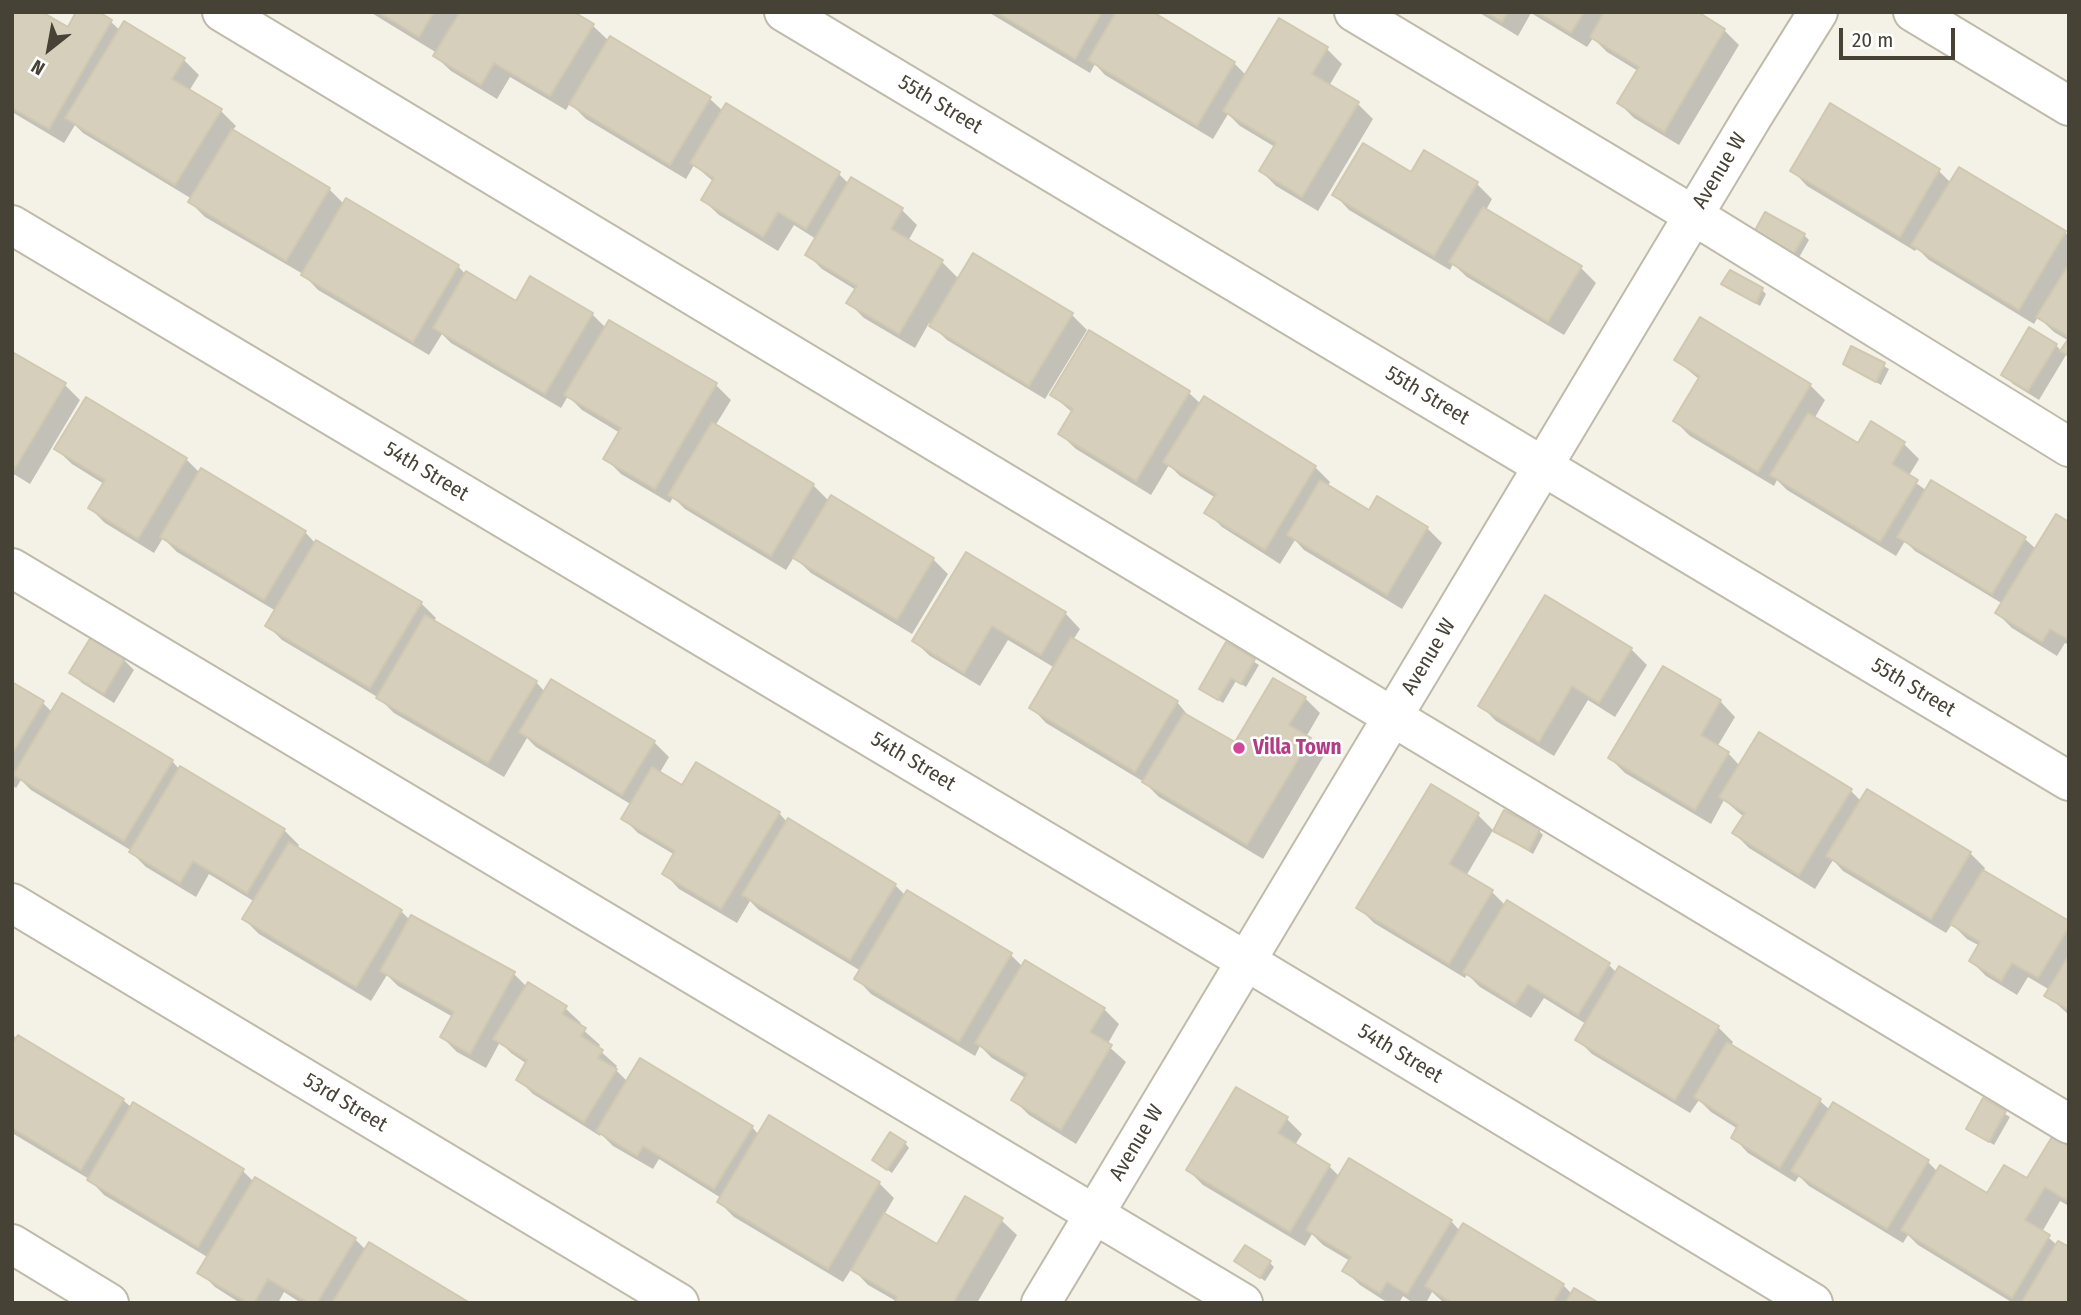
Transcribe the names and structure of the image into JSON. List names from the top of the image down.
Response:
{
  "streets": {
    "street": [
      "55th Street",
      "Avenue W",
      "54th Street",
      "53rd Street"
    ]
  },
  "crossings": [
    ["55th Street", "Avenue W"],
    ["Avenue W", "54th Street"]
  ],
  "places": ["Villa Town"],
  "scale_bar": "20 m",
  "north": "bottom left"
}
